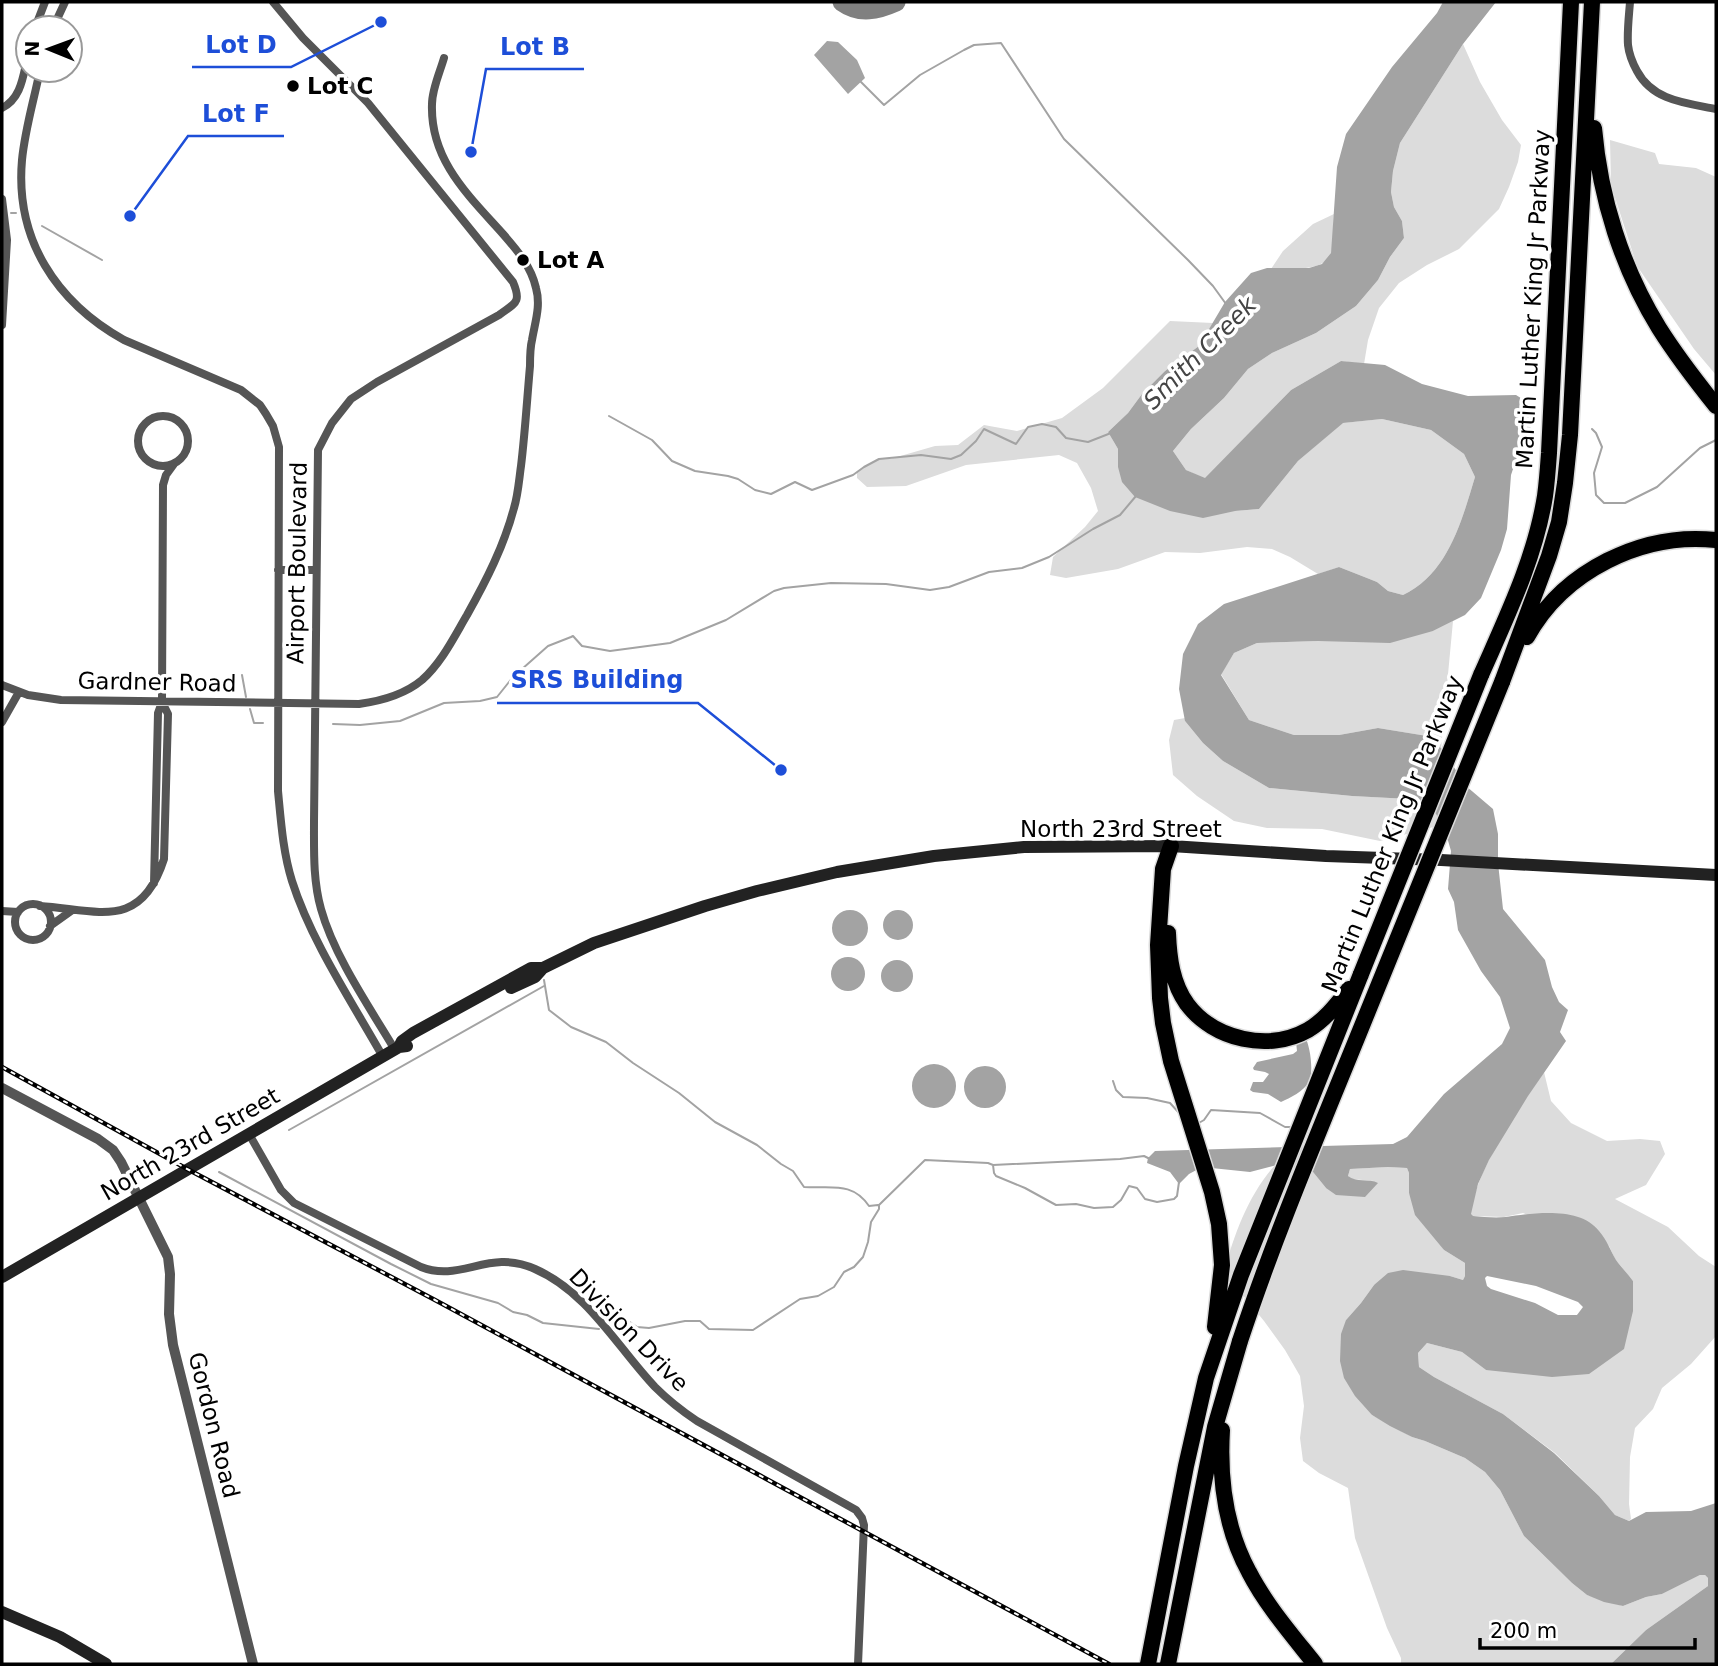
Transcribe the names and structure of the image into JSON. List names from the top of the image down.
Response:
{
  "streets": {
    "highway": ["Martin Luther King Jr Parkway"],
    "main road": ["North 23rd Street"],
    "street": [
      "Airport Boulevard",
      "Gardner Road",
      "Division Drive",
      "Gordon Road"
    ]
  },
  "crossings": [
    ["Airport Boulevard", "Gardner Road"],
    ["Airport Boulevard", "North 23rd Street"],
    ["North 23rd Street", "Division Drive"],
    ["North 23rd Street", "Gordon Road"]
  ],
  "water": ["Smith Creek"],
  "places": [
    "Lot D",
    "Lot C",
    "Lot B",
    "Lot F",
    "Lot A",
    "SRS Building"
  ],
  "scale_bar": "200 m",
  "north": "left"
}
